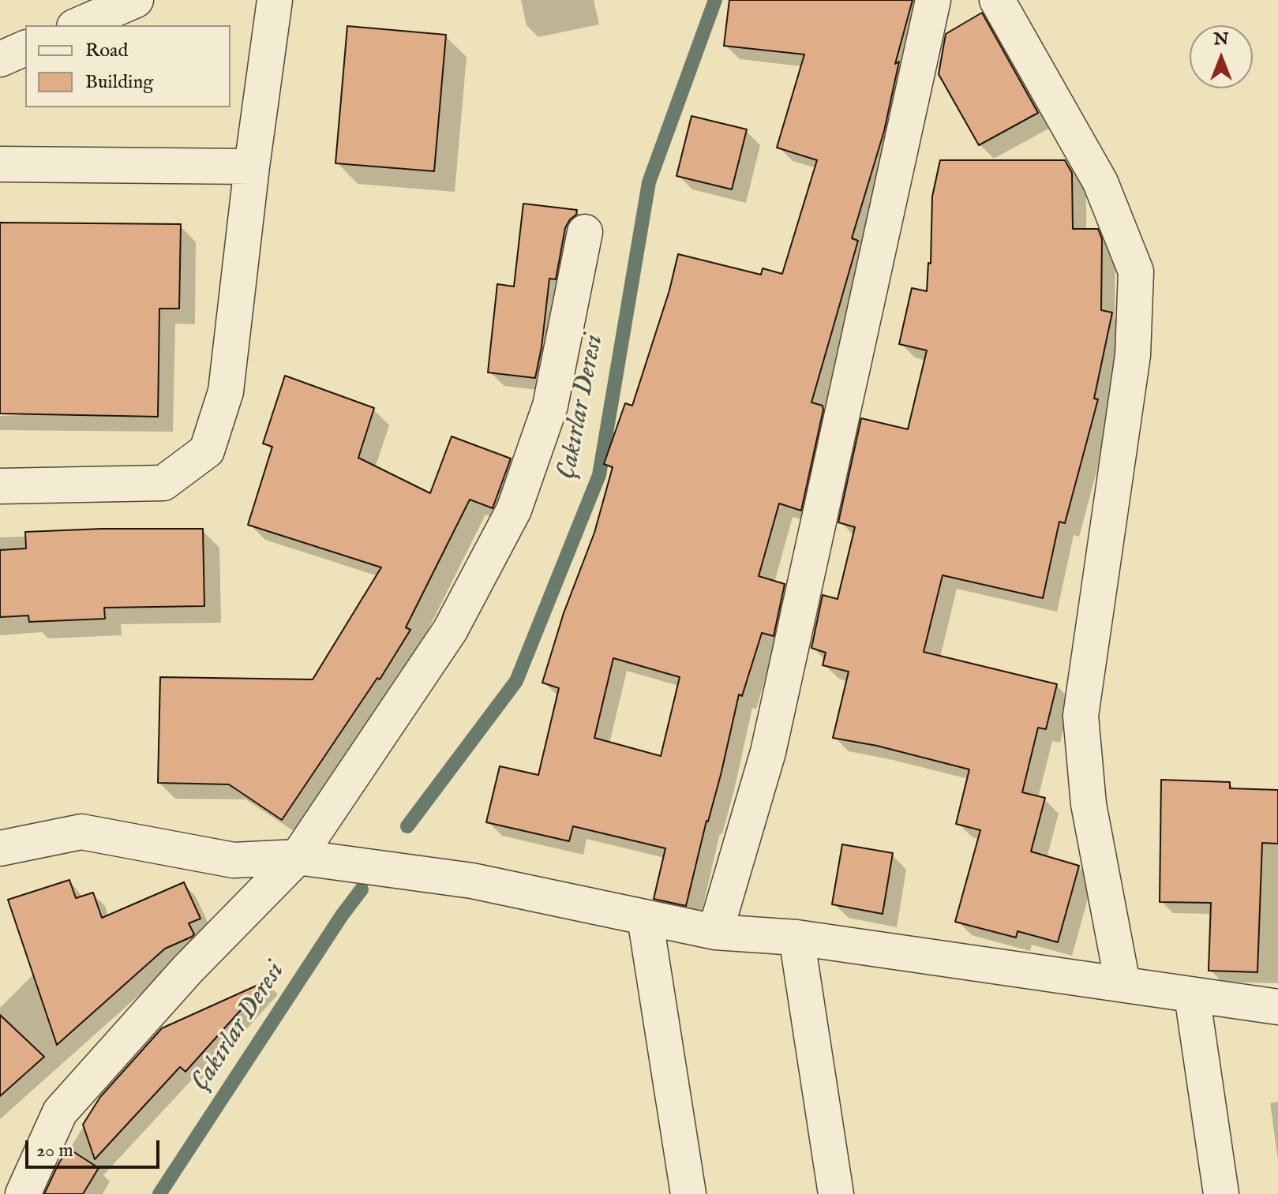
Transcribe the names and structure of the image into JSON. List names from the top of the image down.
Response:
{
  "water": ["Çakırlar Deresi"],
  "legend": ["Road", "Building"],
  "scale_bar": "20 m",
  "north": "top"
}
